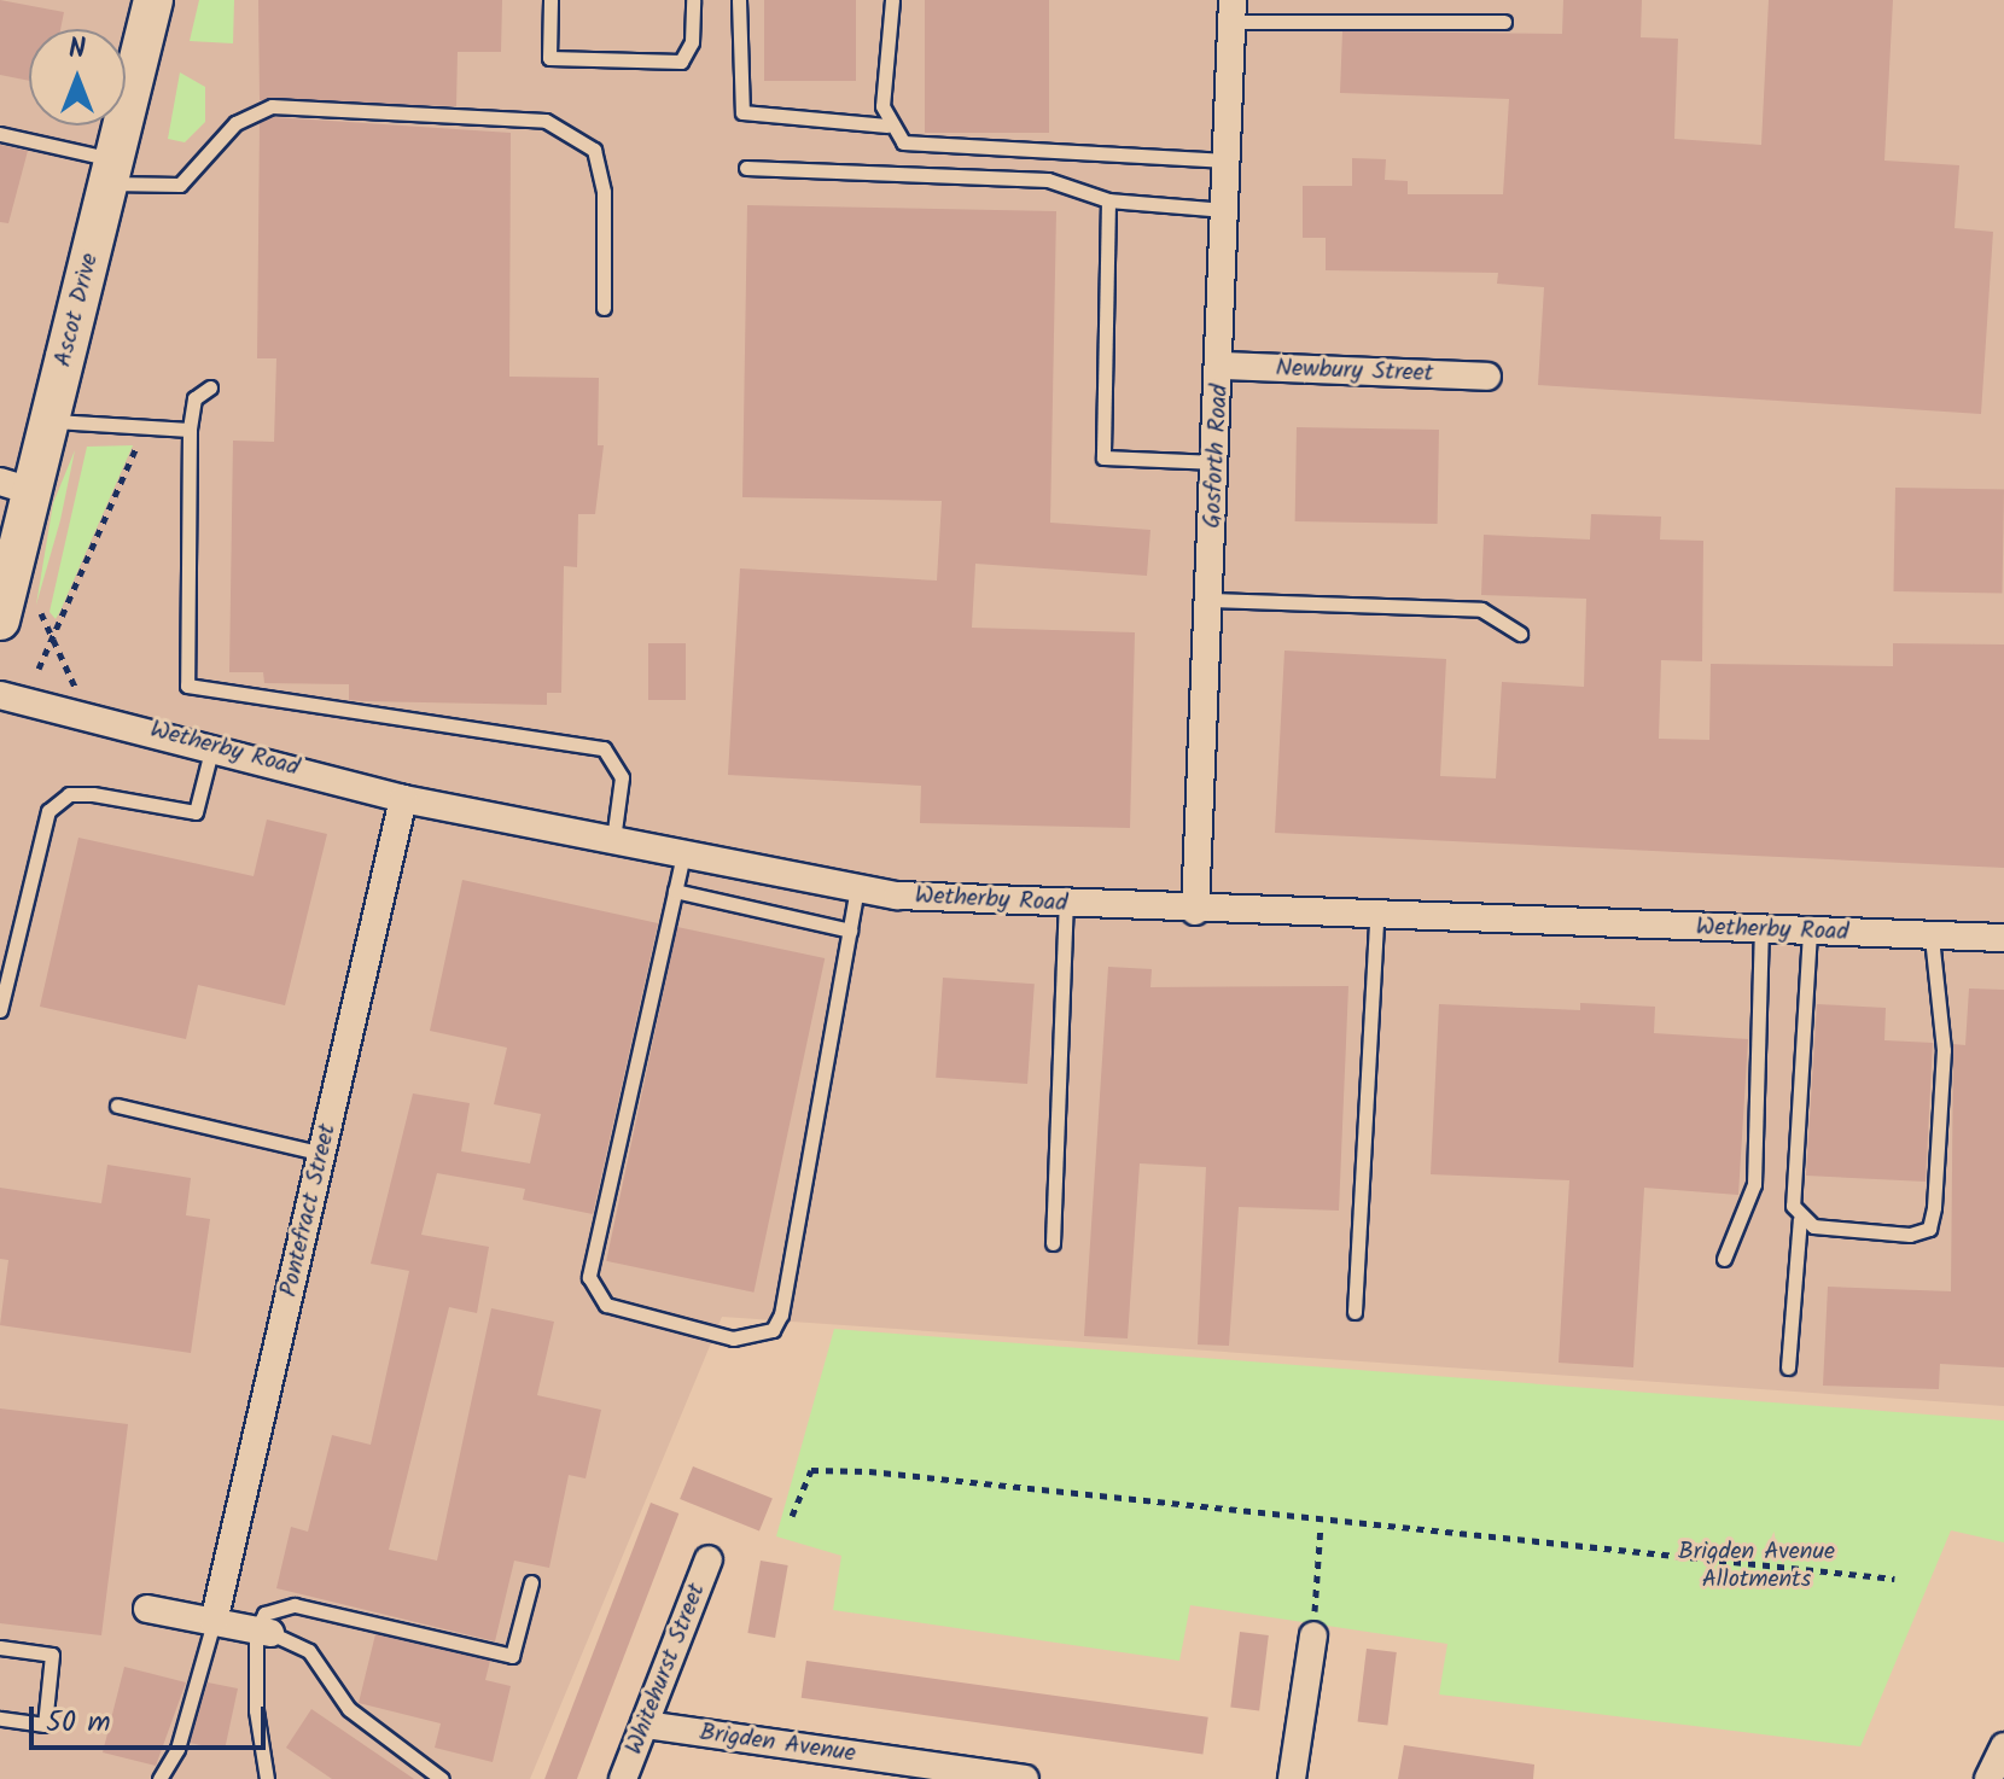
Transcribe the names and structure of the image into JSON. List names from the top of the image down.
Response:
{
  "streets": {
    "street": [
      "Ascot Drive",
      "Newbury Street",
      "Gosforth Road",
      "Wetherby Road",
      "Pontefract Street",
      "Whitehurst Street",
      "Brigden Avenue"
    ]
  },
  "crossings": [
    ["Newbury Street", "Gosforth Road"],
    ["Gosforth Road", "Wetherby Road"],
    ["Wetherby Road", "Pontefract Street"],
    ["Whitehurst Street", "Brigden Avenue"]
  ],
  "parks": ["Brigden Avenue Allotments"],
  "scale_bar": "50 m",
  "north": "top"
}
